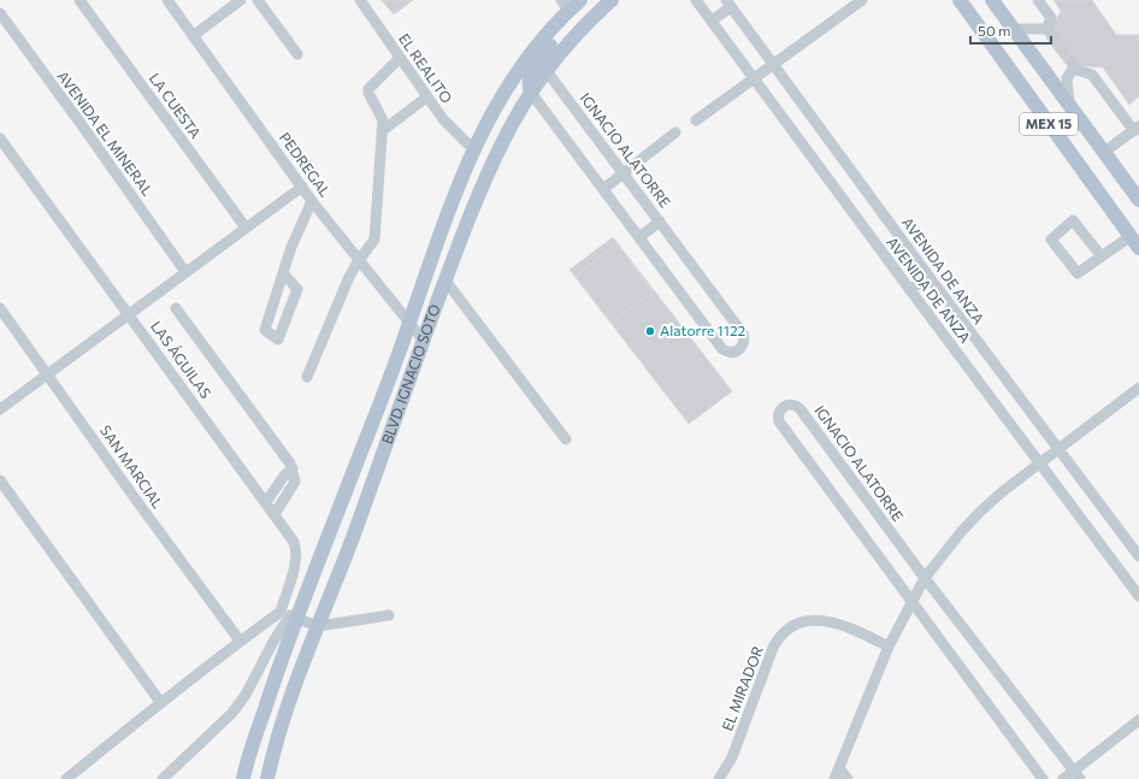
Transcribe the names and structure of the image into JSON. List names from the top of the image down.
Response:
{
  "streets": {
    "main road": ["MEX 15", "BLVD. IGNACIO SOTO"],
    "street": [
      "EL REALITO",
      "LA CUESTA",
      "AVENIDA EL MINERAL",
      "IGNACIO ALATORRE",
      "PEDREGAL",
      "AVENIDA DE ANZA",
      "LAS ÁGUILAS",
      "SAN MARCIAL",
      "EL MIRADOR"
    ]
  },
  "crossings": [
    ["EL REALITO", "BLVD. IGNACIO SOTO"],
    ["IGNACIO ALATORRE", "BLVD. IGNACIO SOTO"],
    ["PEDREGAL", "BLVD. IGNACIO SOTO"],
    ["LAS ÁGUILAS", "BLVD. IGNACIO SOTO"]
  ],
  "places": ["Alatorre 1122"],
  "scale_bar": "50 m"
}
